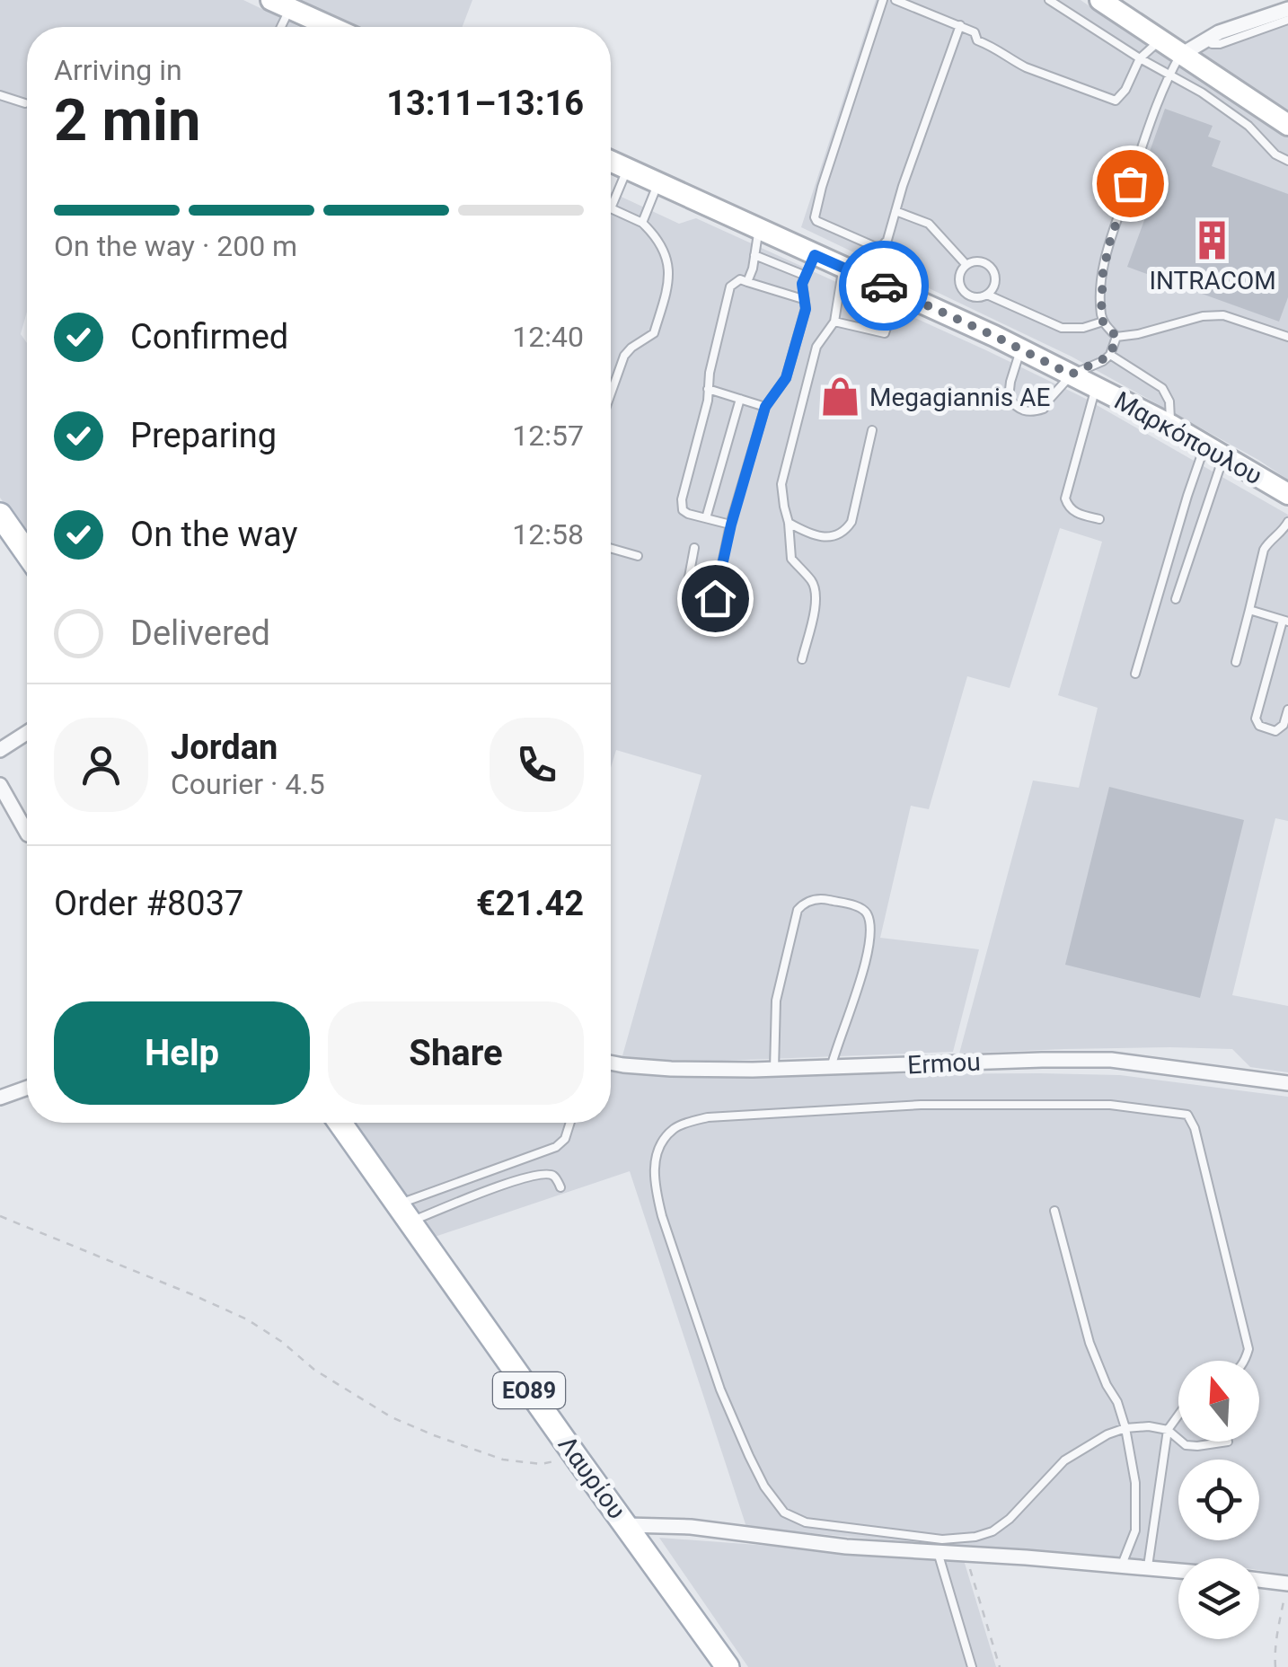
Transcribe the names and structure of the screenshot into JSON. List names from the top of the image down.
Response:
{
  "streets": {
    "main road": ["Μαρκόπουλου", "ΕΟ89", "Λαυρίου"],
    "street": ["Ermou"]
  },
  "places": {
    "building": ["INTRACOM"],
    "shop": ["Megagiannis AE"]
  },
  "north": "top",
  "page": {
    "heading": ["2 min", "Arriving in", "13:11–13:16"],
    "panel": [
      "Jordan",
      "Courier · 4.5",
      "Order #8037",
      "€21.42"
    ],
    "bar": "On the way · 200 m",
    "list": [
      ["Confirmed", "12:40"],
      ["Preparing", "12:57"],
      ["On the way", "12:58"],
      "Delivered"
    ],
    "buttons": ["Help", "Share"]
  }
}
